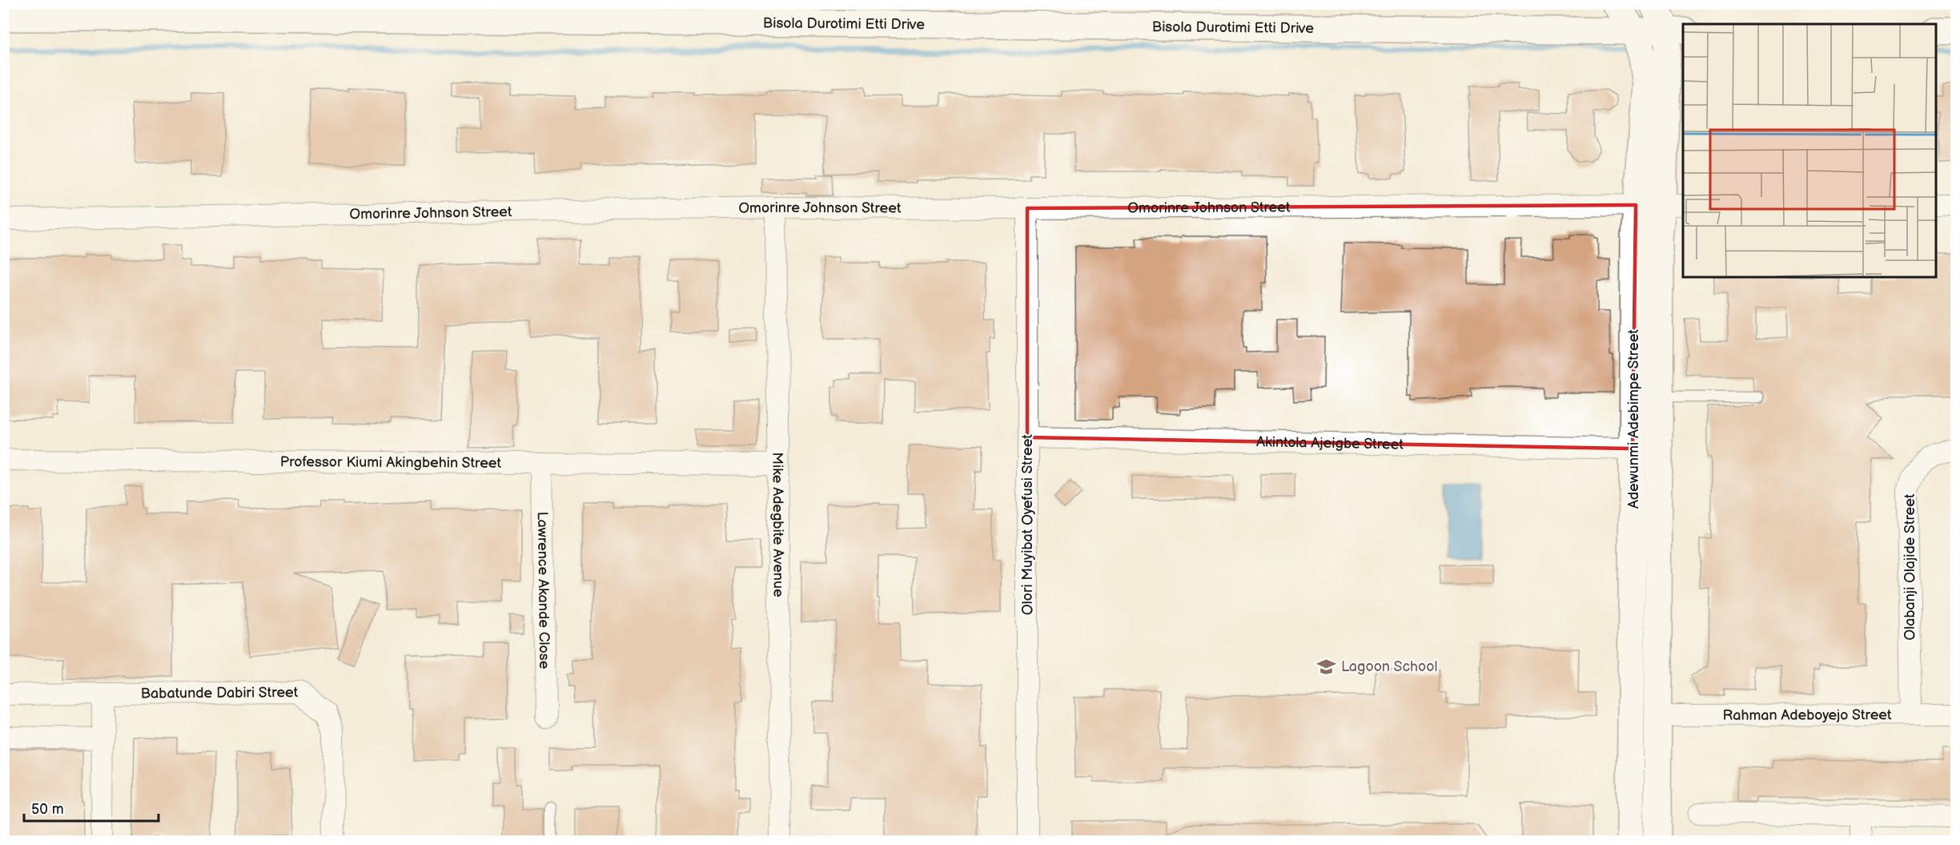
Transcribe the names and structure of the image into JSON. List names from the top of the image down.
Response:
{
  "streets": {
    "main road": ["Bisola Durotimi Etti Drive", "Adewunmi Adebimpe Street"],
    "street": [
      "Omorinre Johnson Street",
      "Akintola Ajeigbe Street",
      "Professor Kiumi Akingbehin Street",
      "Mike Adegbite Avenue",
      "Olori Muyibat Oyefusi Street",
      "Olabanji Olajide Street",
      "Lawrence Akande Close",
      "Babatunde Dabiri Street",
      "Rahman Adeboyejo Street"
    ]
  },
  "crossings": [
    ["Bisola Durotimi Etti Drive", "Adewunmi Adebimpe Street"],
    ["Omorinre Johnson Street", "Adewunmi Adebimpe Street"],
    ["Omorinre Johnson Street", "Mike Adegbite Avenue"],
    ["Omorinre Johnson Street", "Olori Muyibat Oyefusi Street"],
    ["Adewunmi Adebimpe Street", "Akintola Ajeigbe Street"],
    ["Adewunmi Adebimpe Street", "Rahman Adeboyejo Street"],
    ["Akintola Ajeigbe Street", "Olori Muyibat Oyefusi Street"],
    ["Professor Kiumi Akingbehin Street", "Mike Adegbite Avenue"],
    ["Professor Kiumi Akingbehin Street", "Lawrence Akande Close"],
    ["Olabanji Olajide Street", "Rahman Adeboyejo Street"]
  ],
  "places": {
    "school or university": ["Lagoon School"]
  },
  "scale_bar": "50 m"
}
